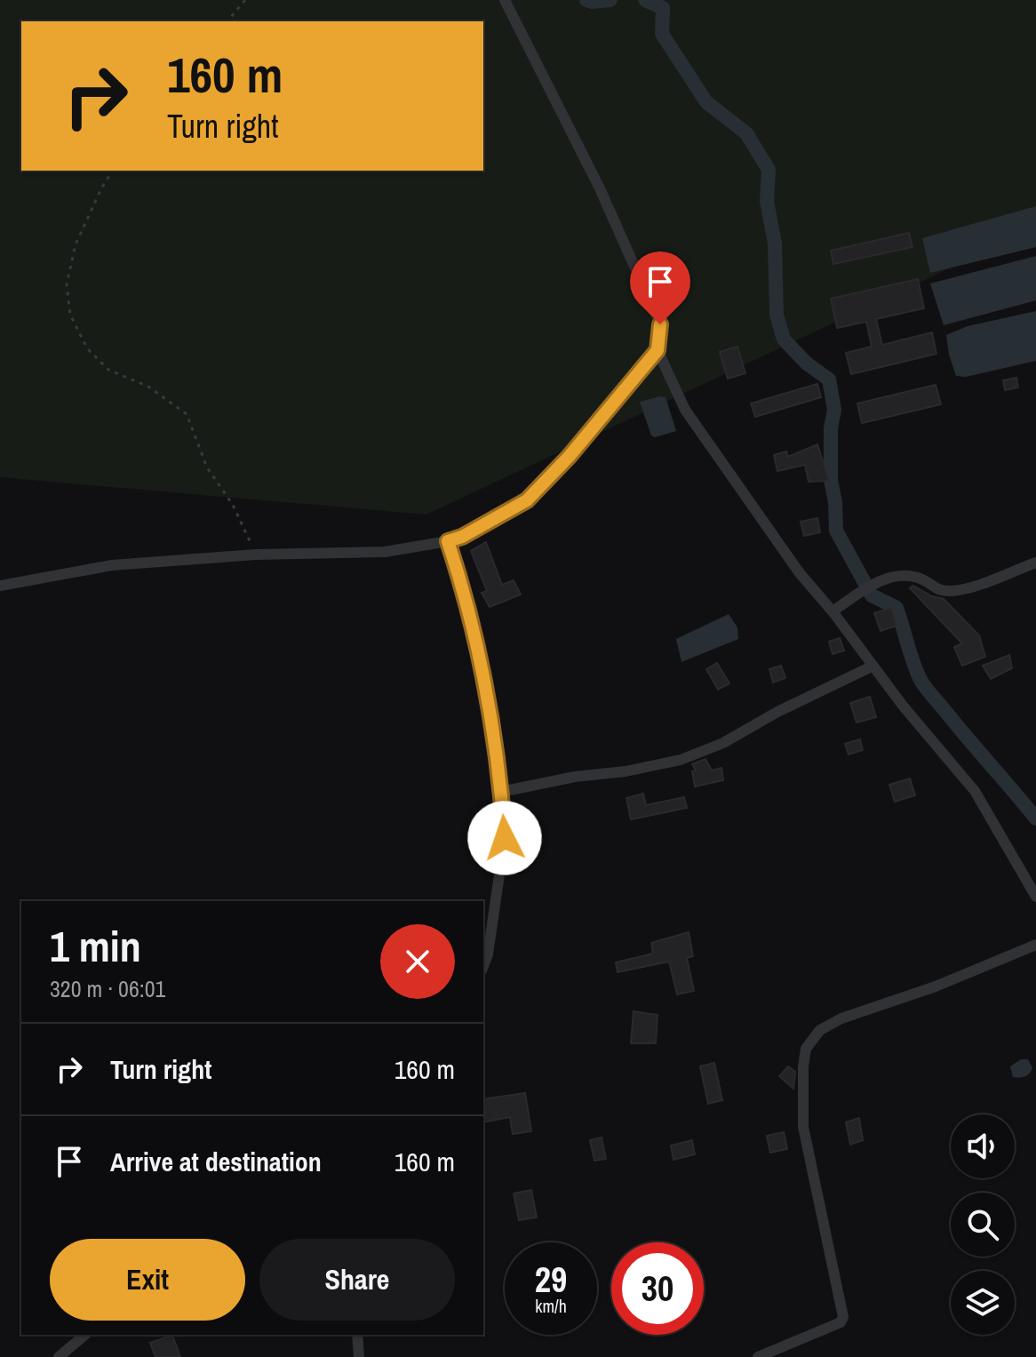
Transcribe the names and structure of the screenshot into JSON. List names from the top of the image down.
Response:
{
  "page": {
    "turn": ["160 m", "Turn right"],
    "heading": ["1 min", "320 m · 06:01"],
    "list": [
      {
        "name": "Turn right",
        "value": "160 m"
      },
      {
        "name": "Arrive at destination",
        "value": "160 m"
      }
    ],
    "buttons": ["Exit", "Share"],
    "speed": "29 km/h",
    "limit": "30"
  }
}
